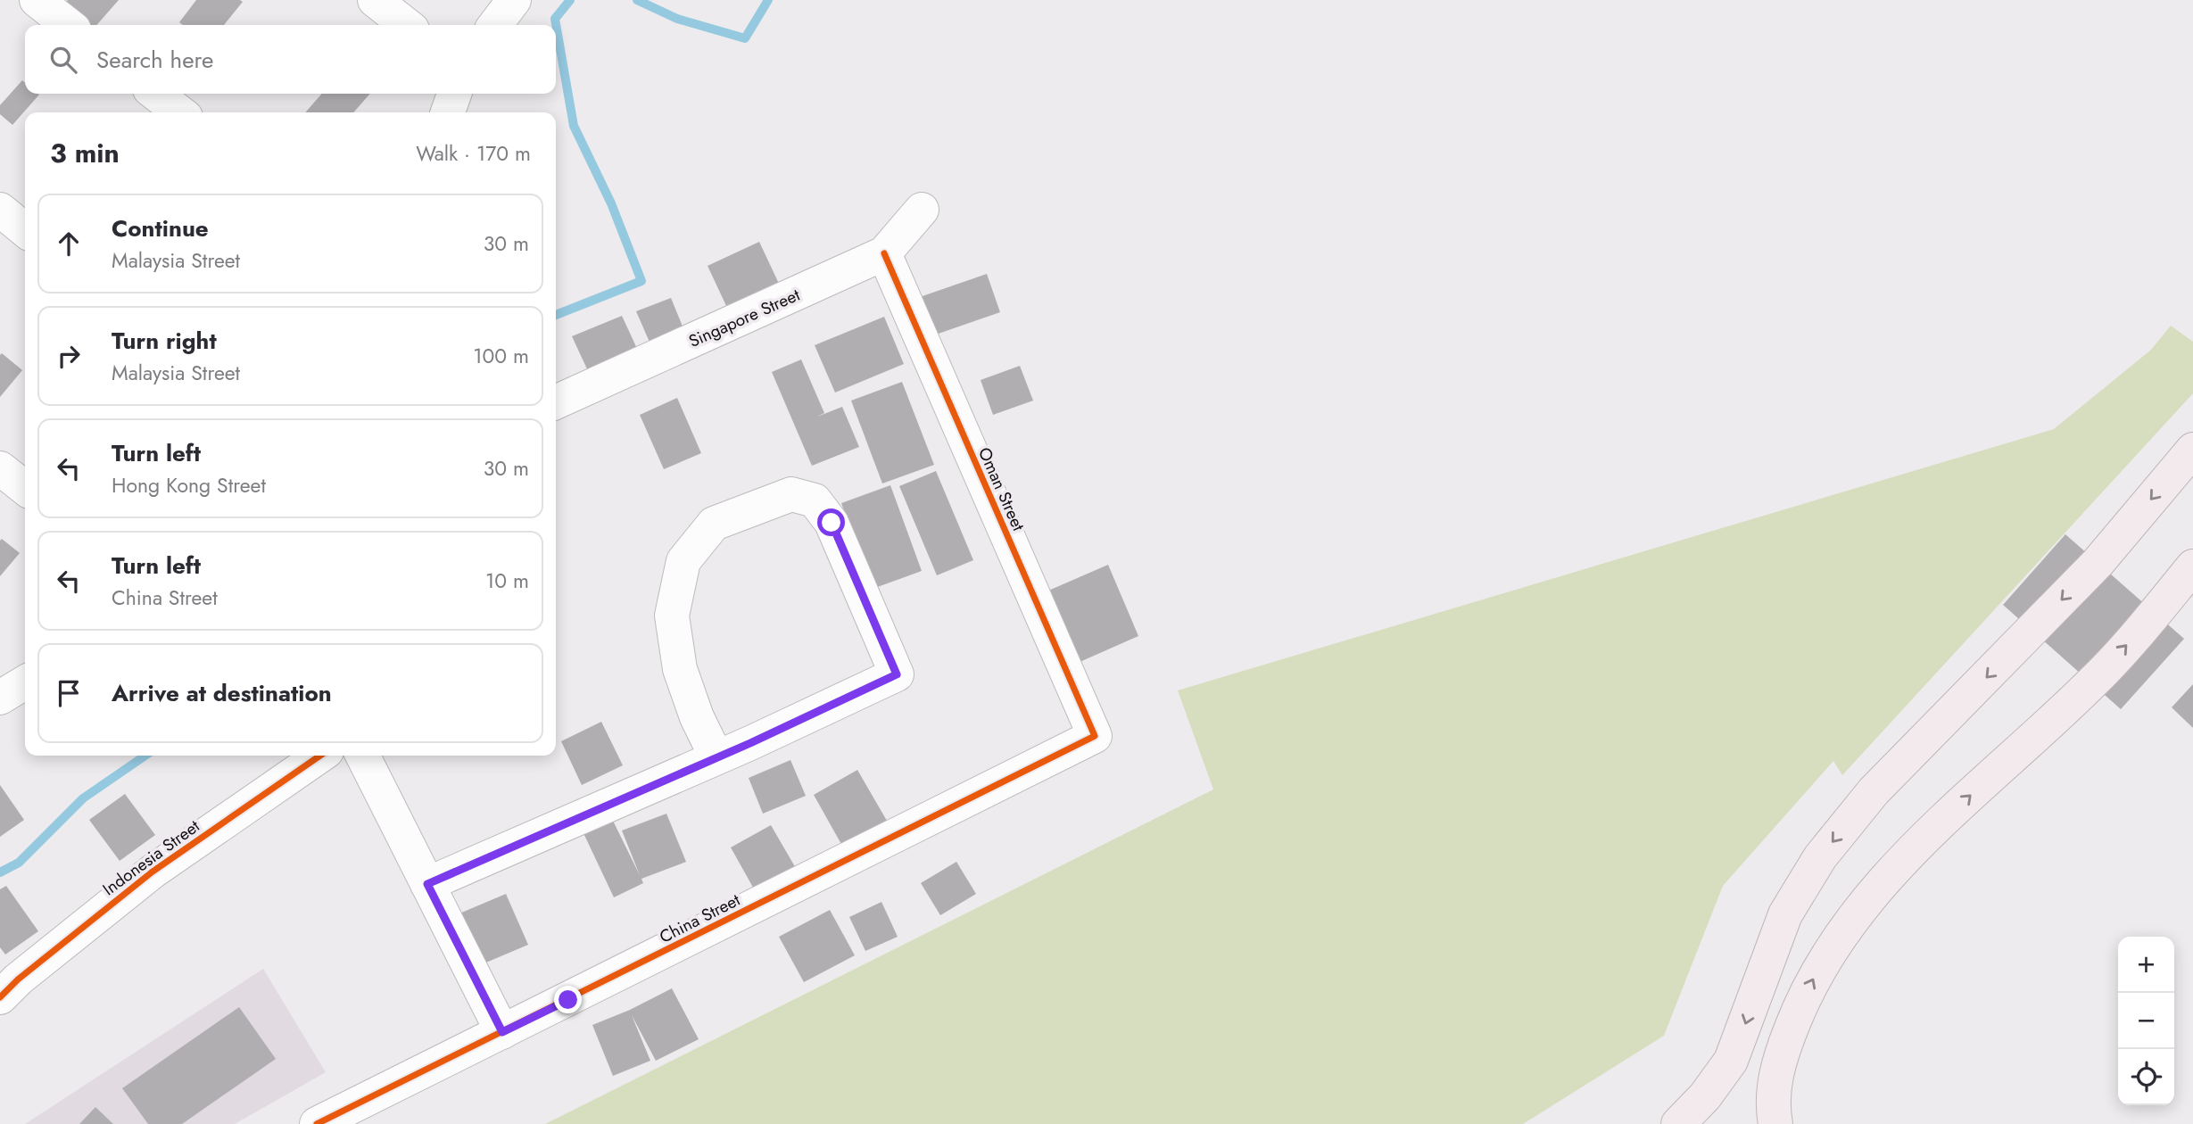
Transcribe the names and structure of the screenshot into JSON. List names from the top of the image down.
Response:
{
  "streets": {
    "street": [
      "Singapore Street",
      "Oman Street",
      "Indonesia Street",
      "China Street"
    ]
  },
  "crossings": [
    ["Singapore Street", "Oman Street"],
    ["Oman Street", "China Street"]
  ],
  "page": {
    "search": "Search here",
    "heading": ["3 min", "Walk · 170 m"],
    "list": [
      ["Continue", "Malaysia Street", "30 m"],
      ["Turn right", "Malaysia Street", "100 m"],
      ["Turn left", "Hong Kong Street", "30 m"],
      ["Turn left", "China Street", "10 m"],
      "Arrive at destination"
    ],
    "map_buttons": ["+", "−"]
  }
}
